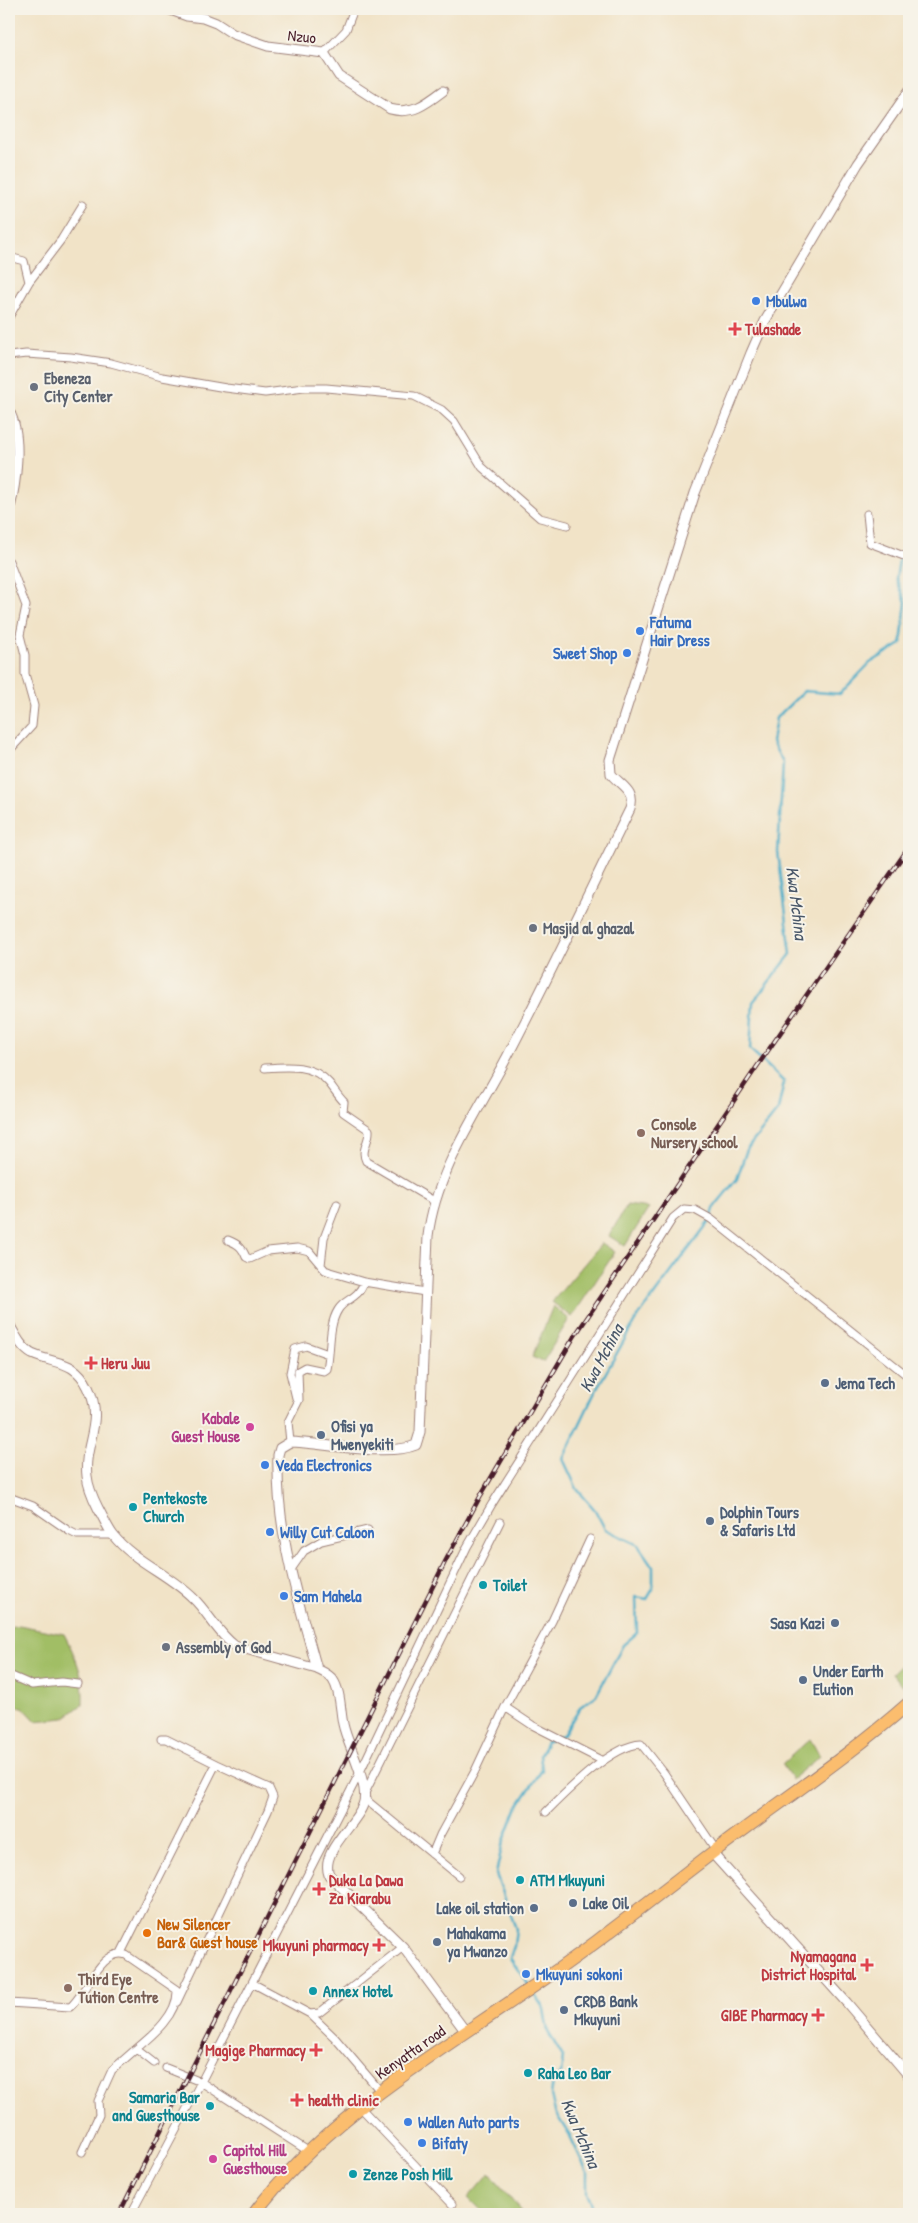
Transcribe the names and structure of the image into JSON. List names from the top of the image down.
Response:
{
  "streets": {
    "highway": ["Kenyatta road"],
    "street": ["Nzuo"]
  },
  "water": ["Kwa Mchina"],
  "places": {
    "other": [
      "Mbulwa",
      "Ebeneza City Center",
      "Fatuma Hair Dress",
      "Sweet Shop",
      "Masjid al ghazal",
      "Console Nursery school",
      "Jema Tech",
      "Kabale Guest House",
      "Ofisi ya Mwenyekiti",
      "Veda Electronics",
      "Pentekoste Church",
      "Dolphin Tours & Safaris Ltd",
      "Willy Cut Caloon",
      "Toilet",
      "Sam Mahela",
      "Sasa Kazi",
      "Assembly of God",
      "Under Earth Elution",
      "ATM Mkuyuni",
      "Lake Oil",
      "Lake oil station",
      "New Silencer Bar& Guest house",
      "Mahakama ya Mwanzo",
      "Mkuyuni sokoni",
      "Third Eye Tution Centre",
      "Annex Hotel",
      "CRDB Bank Mkuyuni",
      "Raha Leo Bar",
      "Samaria Bar and Guesthouse",
      "Wallen Auto parts",
      "Bifaty",
      "Capitol Hill Guesthouse",
      "Zenze Posh Mill"
    ],
    "health": [
      "Tulashade",
      "Heru Juu",
      "Duka La Dawa Za Kiarabu",
      "Mkuyuni pharmacy",
      "Nyamagana District Hospital",
      "GIBE Pharmacy",
      "Magige Pharmacy",
      "health clinic"
    ]
  }
}
